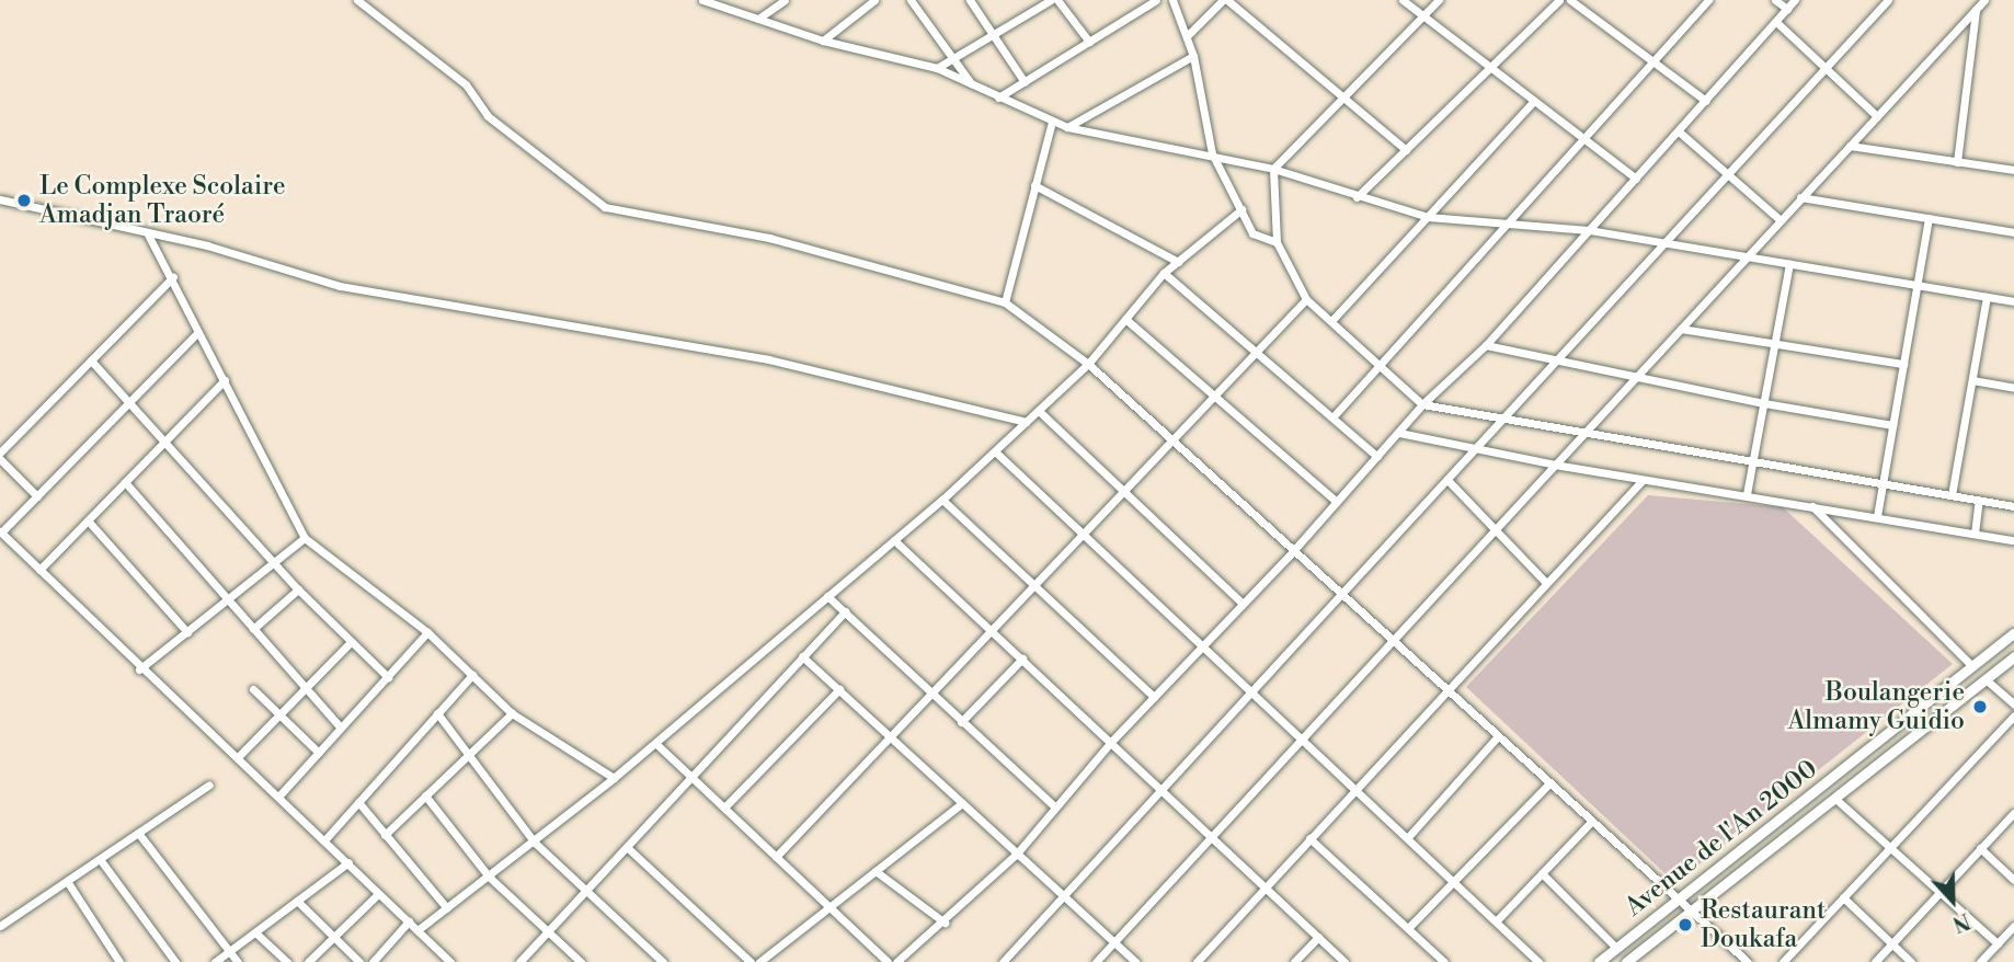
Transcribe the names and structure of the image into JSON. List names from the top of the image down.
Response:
{
  "streets": {
    "main road": ["Avenue de l'An 2000"]
  },
  "places": ["Le Complexe Scolaire Amadjan Traoré", "Boulangerie Almamy Guidio", "Restaurant Doukafa"],
  "north": "bottom"
}
